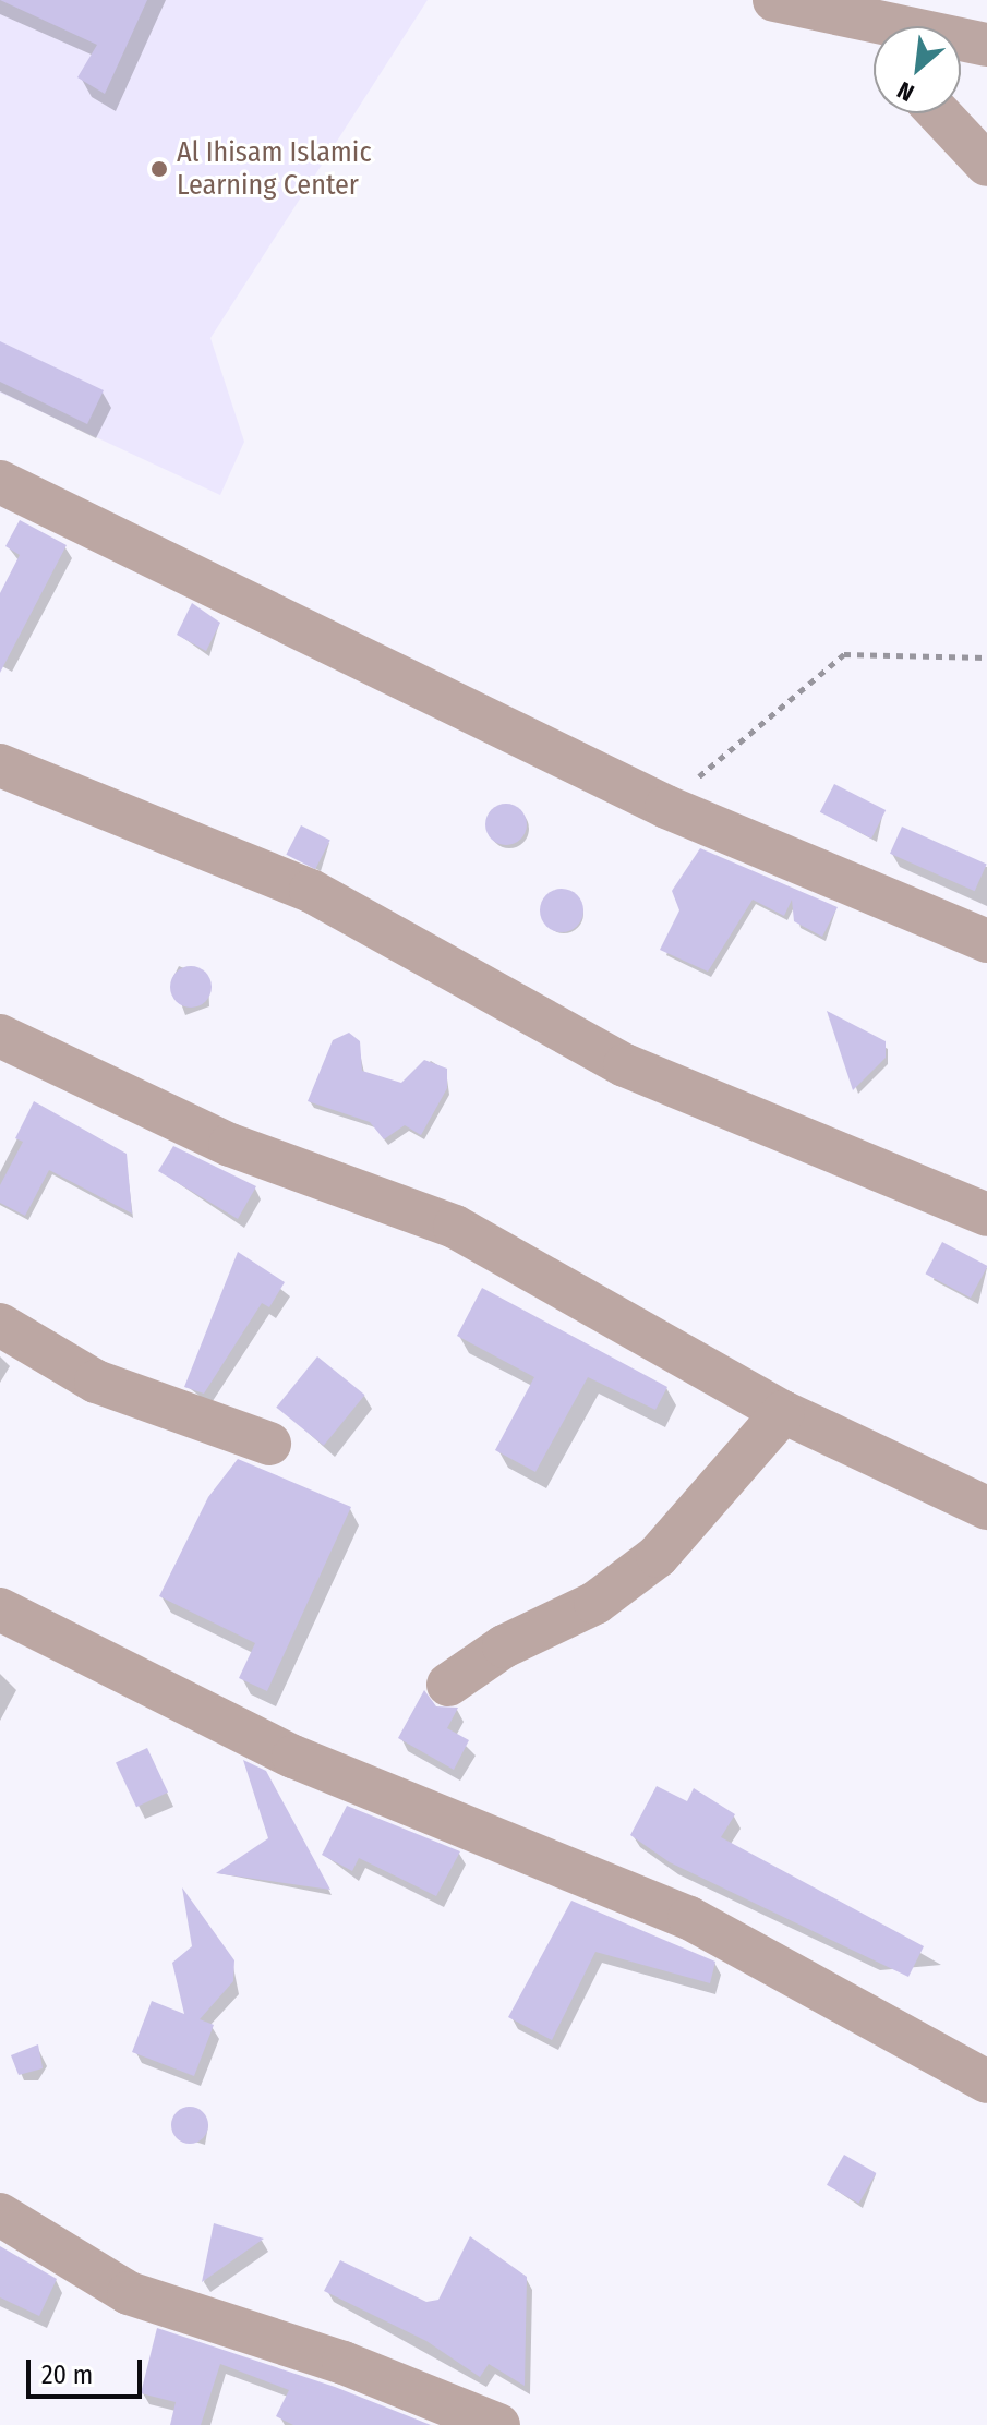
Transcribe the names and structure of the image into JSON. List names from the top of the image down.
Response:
{
  "places": ["Al Ihisam Islamic Learning Center"],
  "scale_bar": "20 m",
  "north": "bottom left"
}
